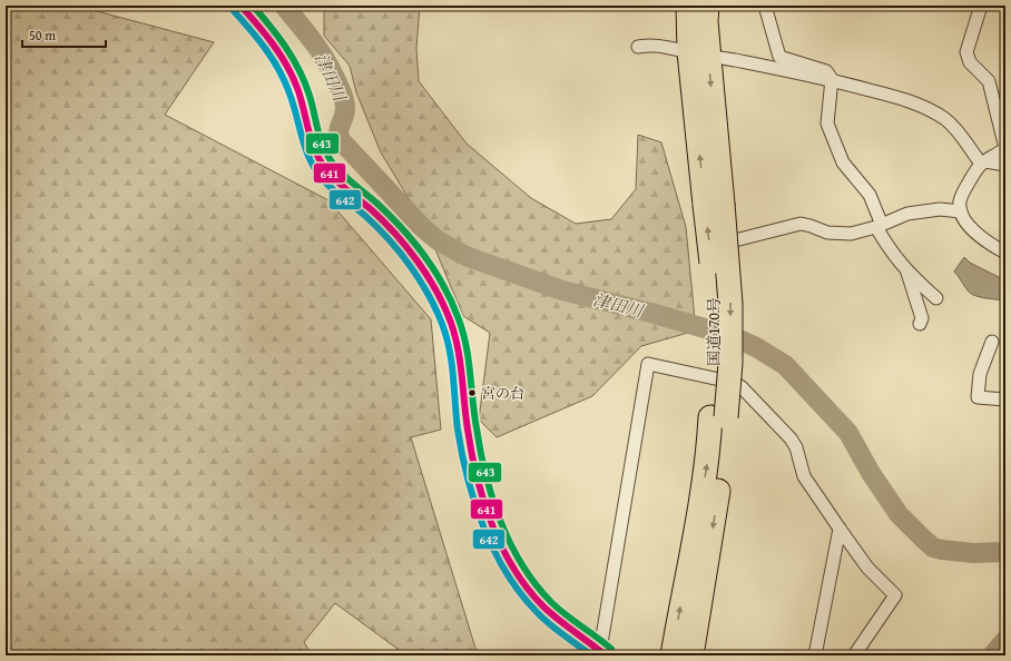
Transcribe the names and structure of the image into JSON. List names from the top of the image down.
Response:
{
  "streets": {
    "highway": ["国道170号"]
  },
  "water": ["津田川"],
  "places": ["宮の台"],
  "lines": ["transit line 641", "transit line 643", "transit line 642"],
  "scale_bar": "50 m"
}
